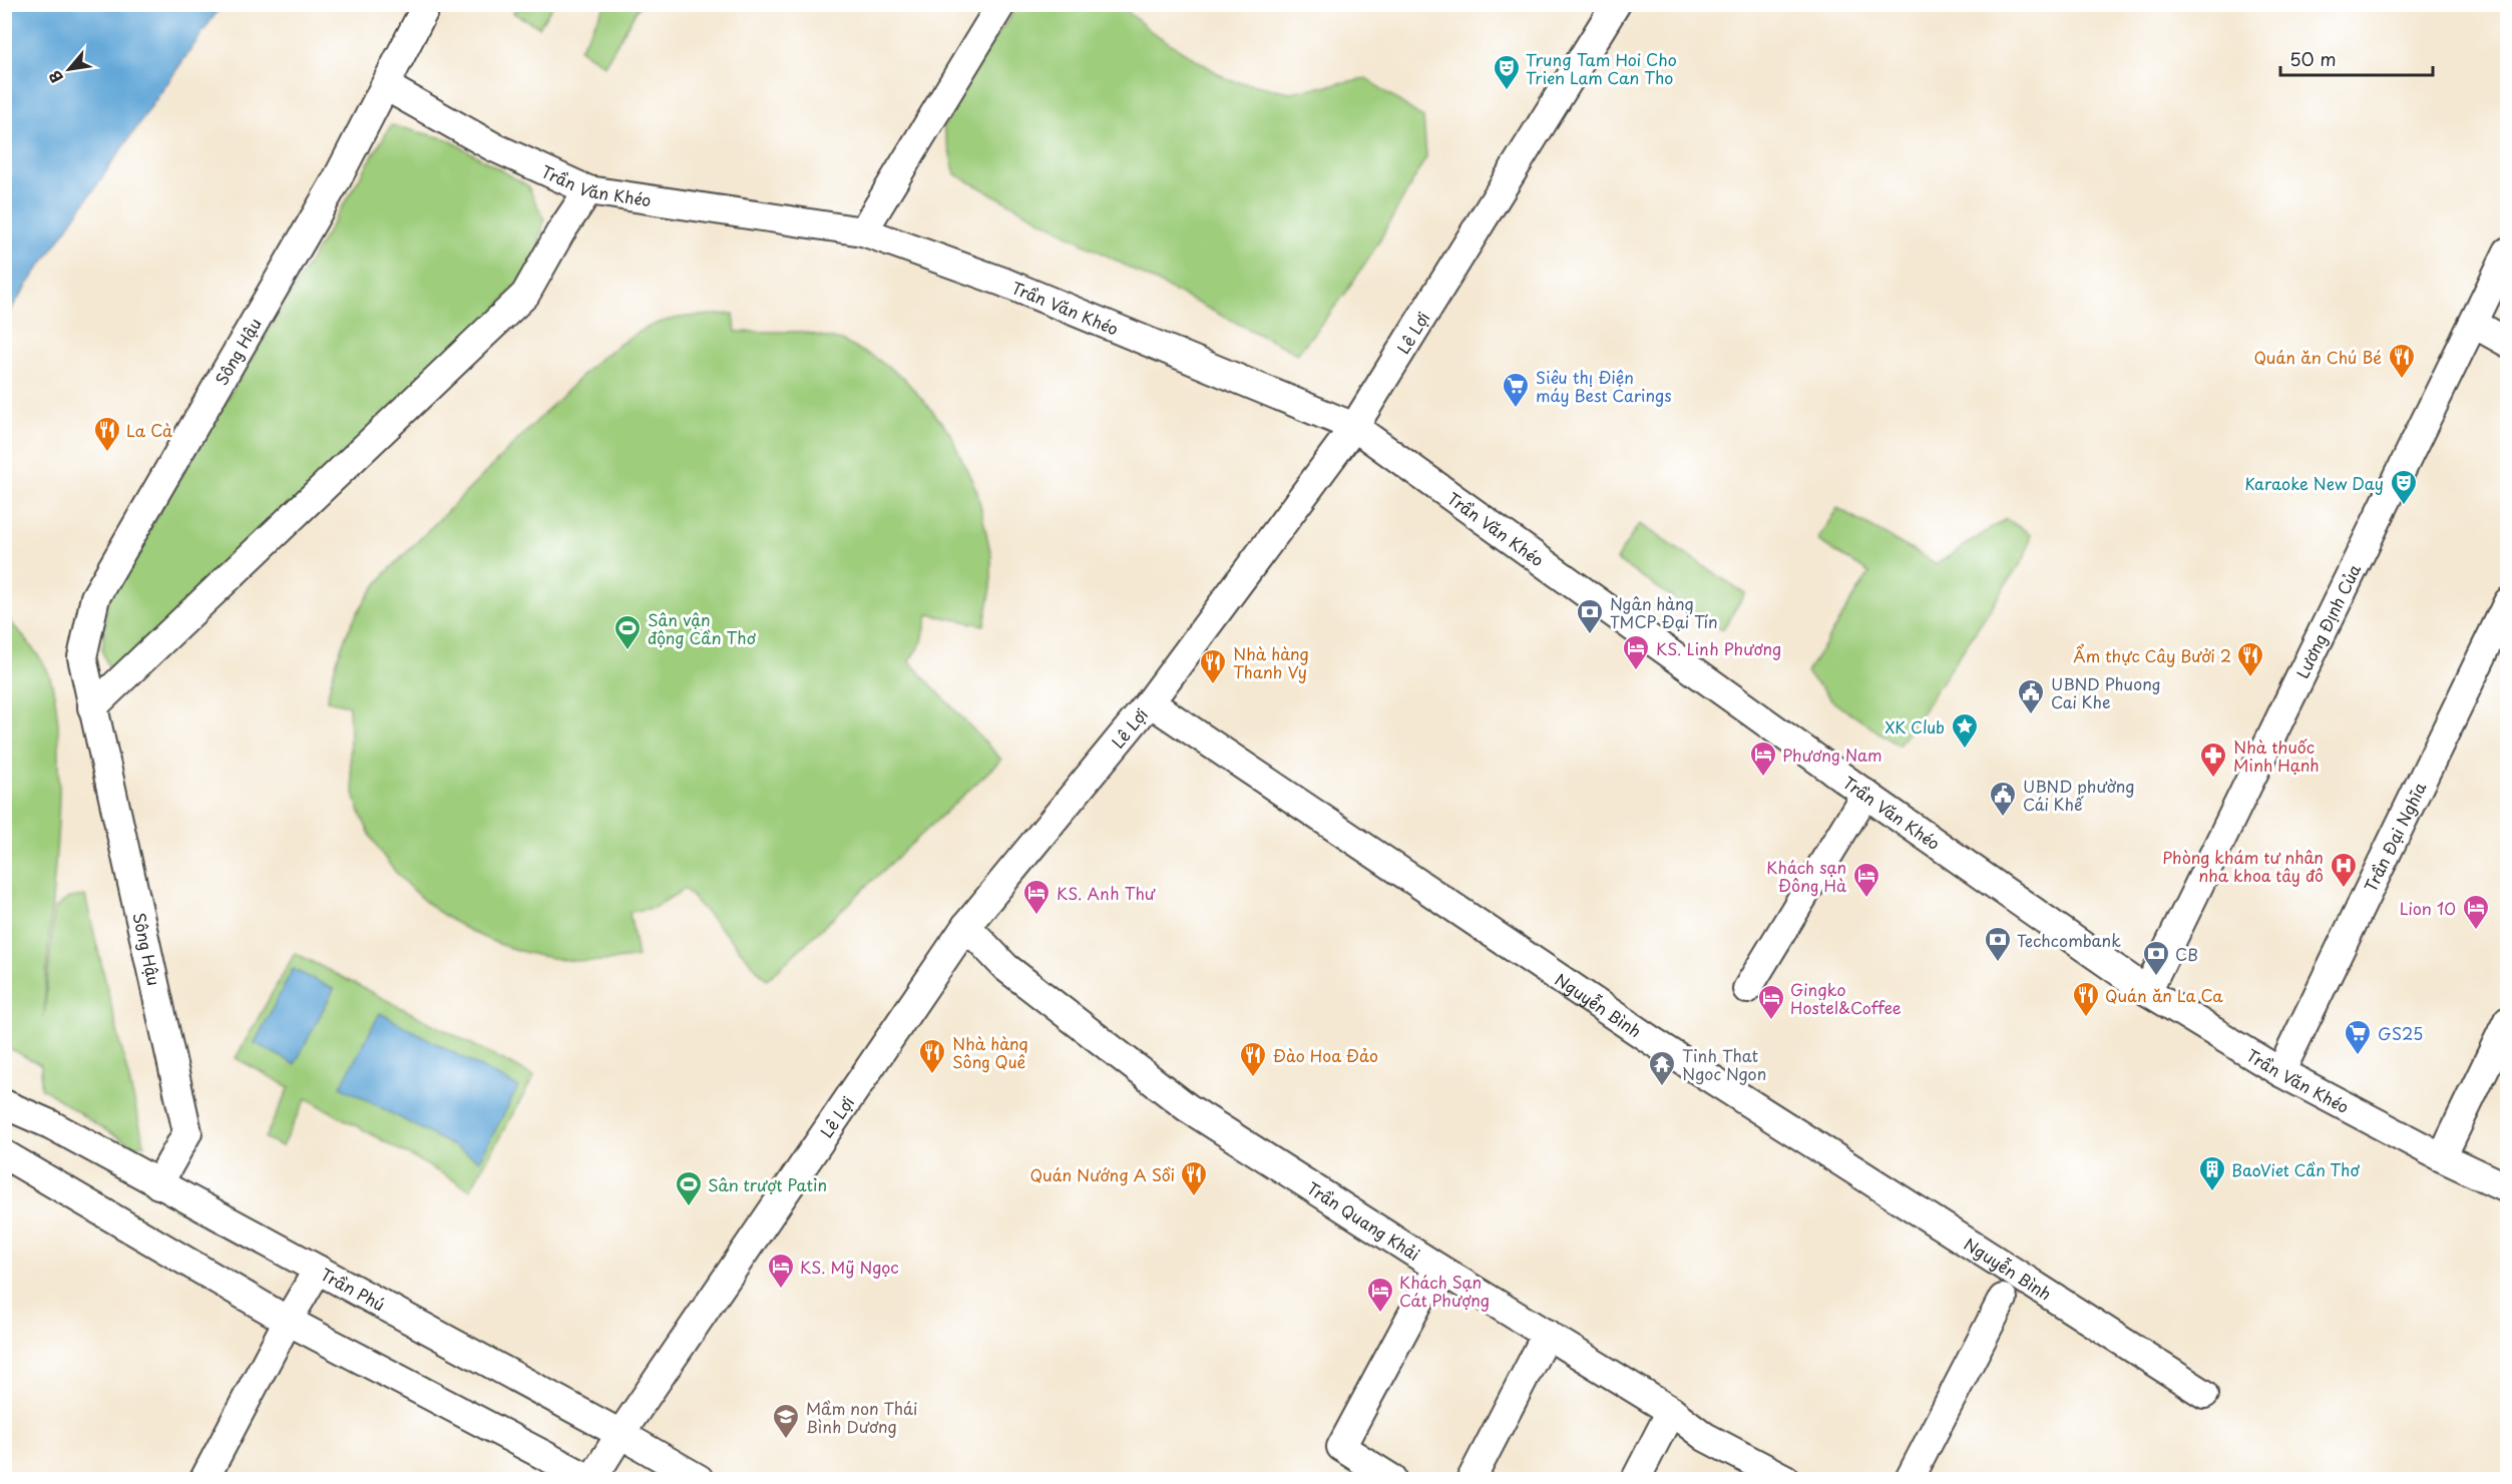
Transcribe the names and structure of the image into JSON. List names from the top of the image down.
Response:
{
  "streets": {
    "street": [
      "Trần Văn Khéo",
      "Lê Lợi",
      "Sông Hậu",
      "Lương Định Của",
      "Trần Đại Nghĩa",
      "Nguyễn Bình",
      "Trần Quang Khải",
      "Trần Phú"
    ]
  },
  "crossings": [
    ["Trần Văn Khéo", "Lê Lợi"],
    ["Trần Văn Khéo", "Sông Hậu"],
    ["Trần Văn Khéo", "Lương Định Của"],
    ["Trần Văn Khéo", "Trần Đại Nghĩa"],
    ["Lê Lợi", "Nguyễn Bình"],
    ["Lê Lợi", "Trần Quang Khải"],
    ["Lê Lợi", "Trần Phú"],
    ["Sông Hậu", "Trần Phú"]
  ],
  "places": {
    "theatre": ["Trung Tam Hoi Cho Trien Lam Can Tho", "Karaoke New Day"],
    "restaurant": [
      "Quán ăn Chú Bé",
      "La Cà",
      "Ẩm thực Cây Bưởi 2",
      "Nhà hàng Thanh Vy",
      "Quán ăn La Ca",
      "Nhà hàng Sông Quê",
      "Đào Hoa Đảo",
      "Quán Nướng A Sồi"
    ],
    "supermarket": ["Siêu thị Điện máy Best Carings", "GS25"],
    "bank": ["Ngân hàng TMCP Đại Tín", "Techcombank", "CB"],
    "sports": ["Sân vận động Cần Thơ", "Sân trượt Patin"],
    "hotel": [
      "KS. Linh Phương",
      "Phương Nam",
      "Khách sạn Đông Hà",
      "KS. Anh Thư",
      "Lion 10",
      "Gingko Hostel&Coffee",
      "KS. Mỹ Ngọc",
      "Khách Sạn Cát Phượng"
    ],
    "public building": ["UBND Phuong Cai Khe", "UBND phường Cái Khế"],
    "place": ["XK Club"],
    "pharmacy": ["Nhà thuốc Minh Hạnh"],
    "hospital": ["Phòng khám tư nhân nha khoa tây đô"],
    "temple": ["Tinh That Ngoc Ngon"],
    "building": ["BaoViet Cần Thơ"],
    "school or university": ["Mầm non Thái Bình Dương"]
  },
  "scale_bar": "50 m",
  "north": "bottom left"
}
